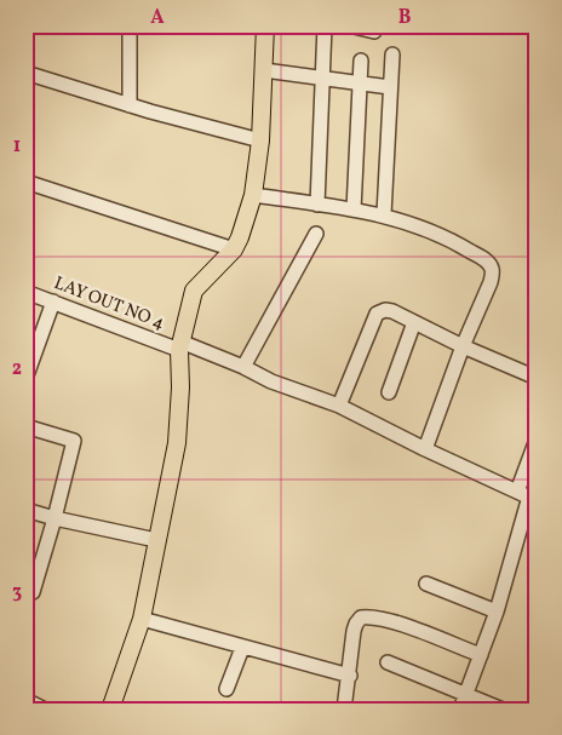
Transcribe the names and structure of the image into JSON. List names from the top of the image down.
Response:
{
  "streets": {
    "street": ["LAY OUT NO 4"]
  },
  "grid": {
    "columns": ["A", "B"],
    "rows": ["1", "2", "3"]
  }
}
